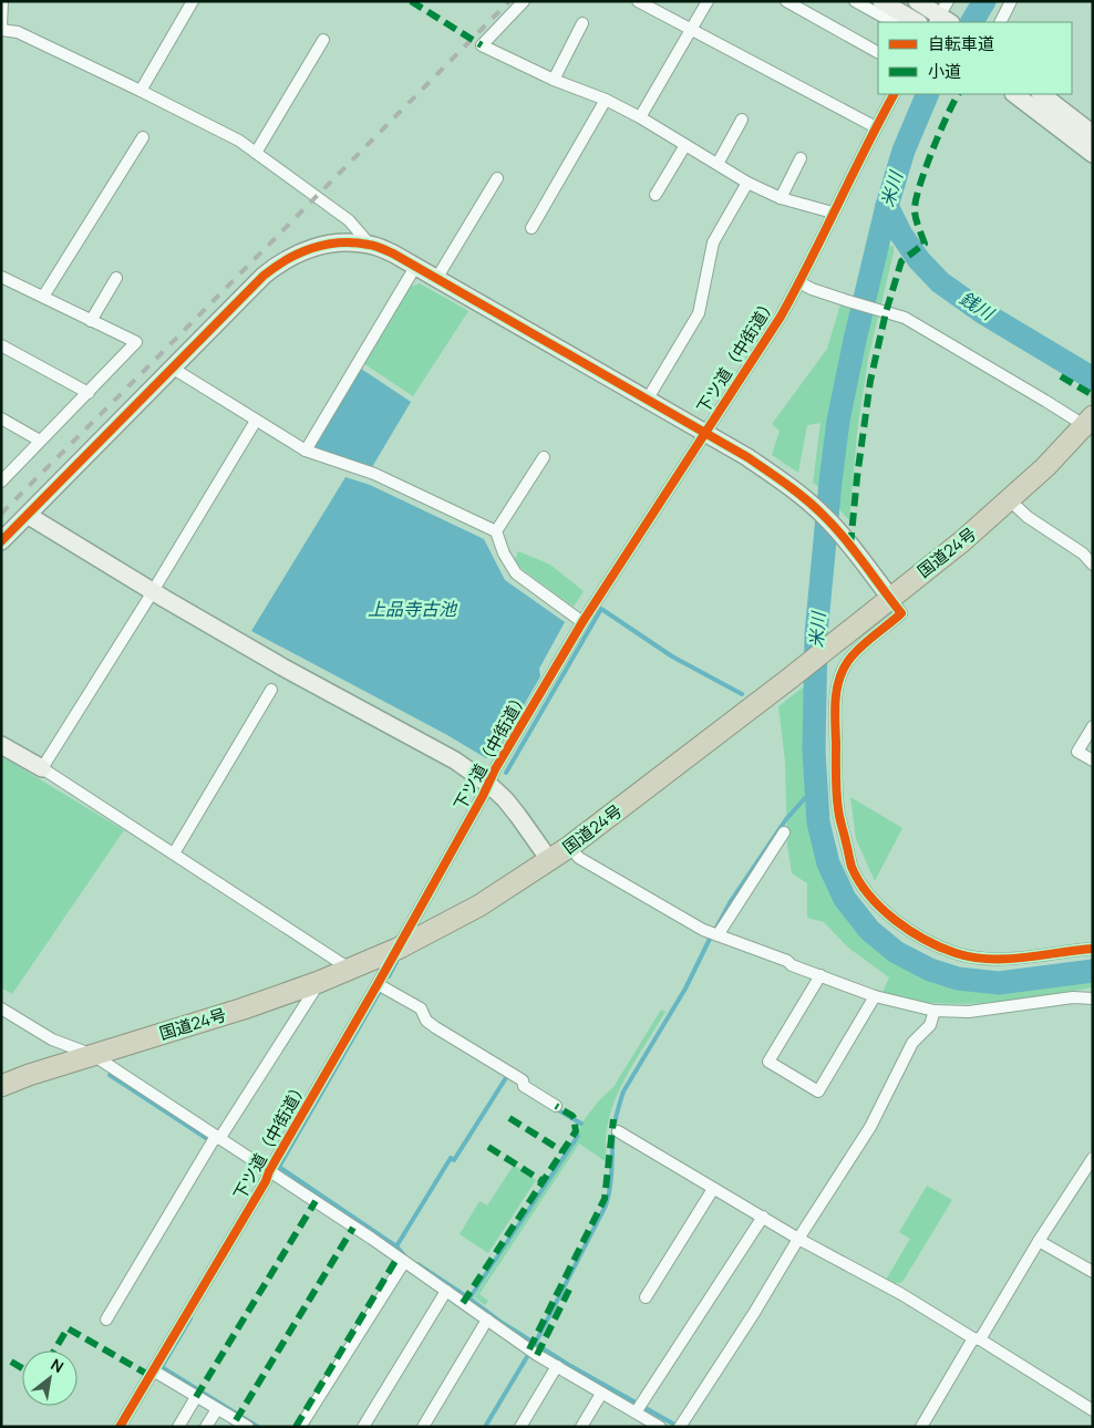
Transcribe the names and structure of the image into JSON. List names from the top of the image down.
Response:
{
  "streets": {
    "highway": ["国道24号"],
    "street": ["下ツ道（中街道）"]
  },
  "crossings": [
    ["下ツ道（中街道）", "国道24号"]
  ],
  "water": ["米川", "銭川", "上品寺古池"],
  "legend": ["自転車道", "小道"],
  "north": "top right"
}
